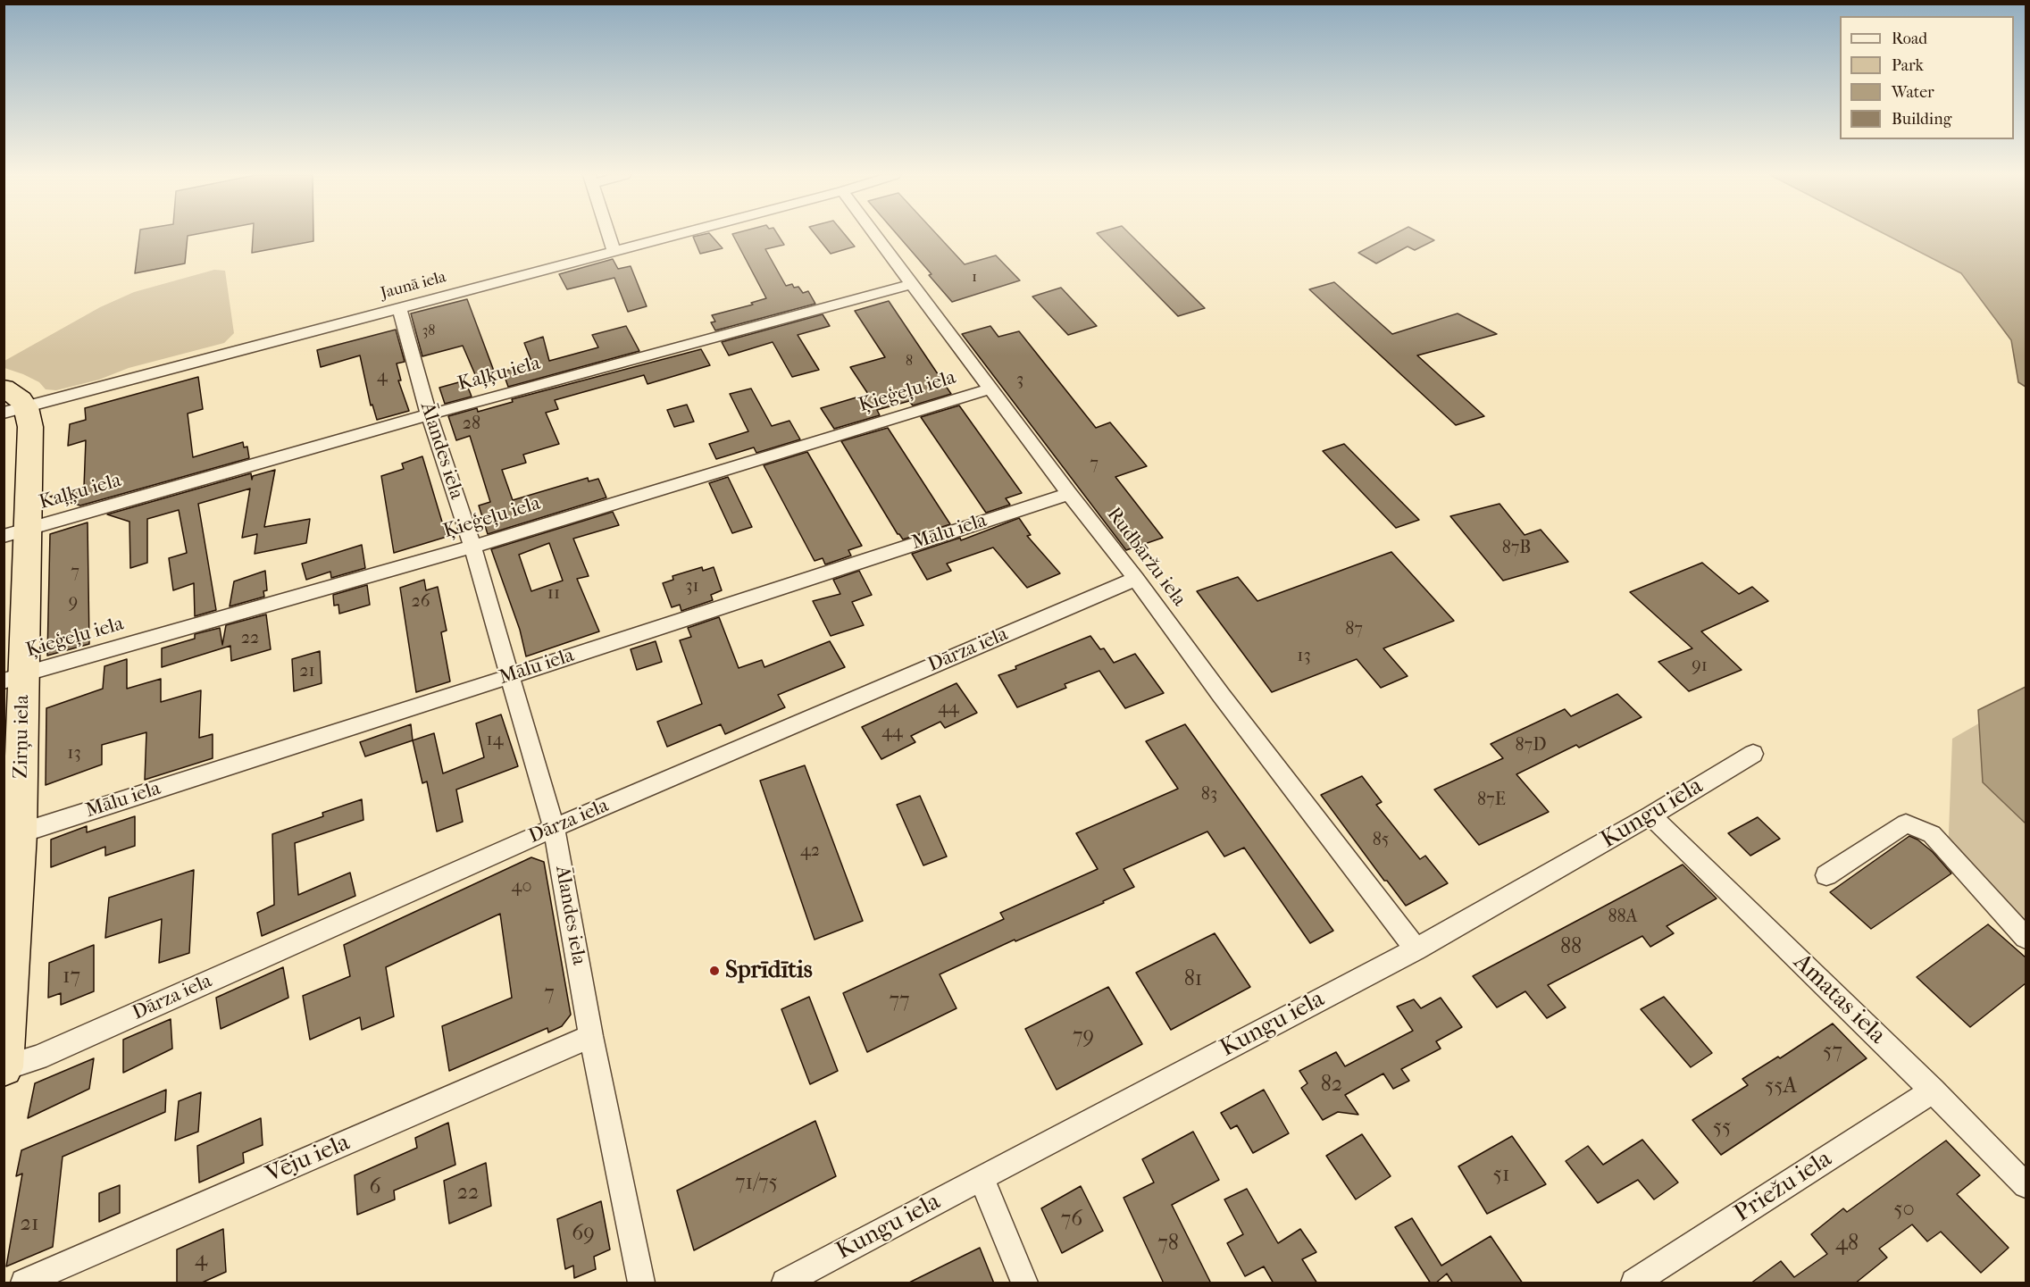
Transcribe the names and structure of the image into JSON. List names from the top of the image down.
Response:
{
  "streets": {
    "highway": ["Zirņu iela"],
    "street": [
      "Jaunā iela",
      "Kaļķu iela",
      "Ķieģeļu iela",
      "Ālandes iela",
      "Mālu iela",
      "Rudbāržu iela",
      "Dārza iela",
      "Kungu iela",
      "Amatas iela",
      "Vēju iela",
      "Priežu iela"
    ]
  },
  "crossings": [
    ["Jaunā iela", "Ālandes iela"],
    ["Jaunā iela", "Zirņu iela"],
    ["Kaļķu iela", "Ālandes iela"],
    ["Kaļķu iela", "Rudbāržu iela"],
    ["Kaļķu iela", "Zirņu iela"],
    ["Ķieģeļu iela", "Ālandes iela"],
    ["Ķieģeļu iela", "Rudbāržu iela"],
    ["Ķieģeļu iela", "Zirņu iela"],
    ["Ālandes iela", "Mālu iela"],
    ["Ālandes iela", "Dārza iela"],
    ["Ālandes iela", "Vēju iela"],
    ["Mālu iela", "Rudbāržu iela"],
    ["Mālu iela", "Zirņu iela"],
    ["Rudbāržu iela", "Dārza iela"],
    ["Rudbāržu iela", "Kungu iela"],
    ["Dārza iela", "Zirņu iela"],
    ["Kungu iela", "Amatas iela"],
    ["Amatas iela", "Priežu iela"]
  ],
  "places": ["Sprīdītis"],
  "house_numbers": [
    "1",
    "38",
    "8",
    "4",
    "3",
    "28",
    "7",
    "87B",
    "7",
    "31",
    "11",
    "26",
    "9",
    "87",
    "22",
    "13",
    "91",
    "21",
    "44",
    "44",
    "14",
    "87D",
    "13",
    "83",
    "87E",
    "85",
    "42",
    "40",
    "88A",
    "88",
    "17",
    "81",
    "7",
    "77",
    "79",
    "57",
    "82",
    "55A",
    "55",
    "51",
    "71/75",
    "6",
    "22",
    "50",
    "76",
    "21",
    "69",
    "78",
    "48",
    "4"
  ],
  "legend": [
    "Road",
    "Park",
    "Water",
    "Building"
  ]
}
